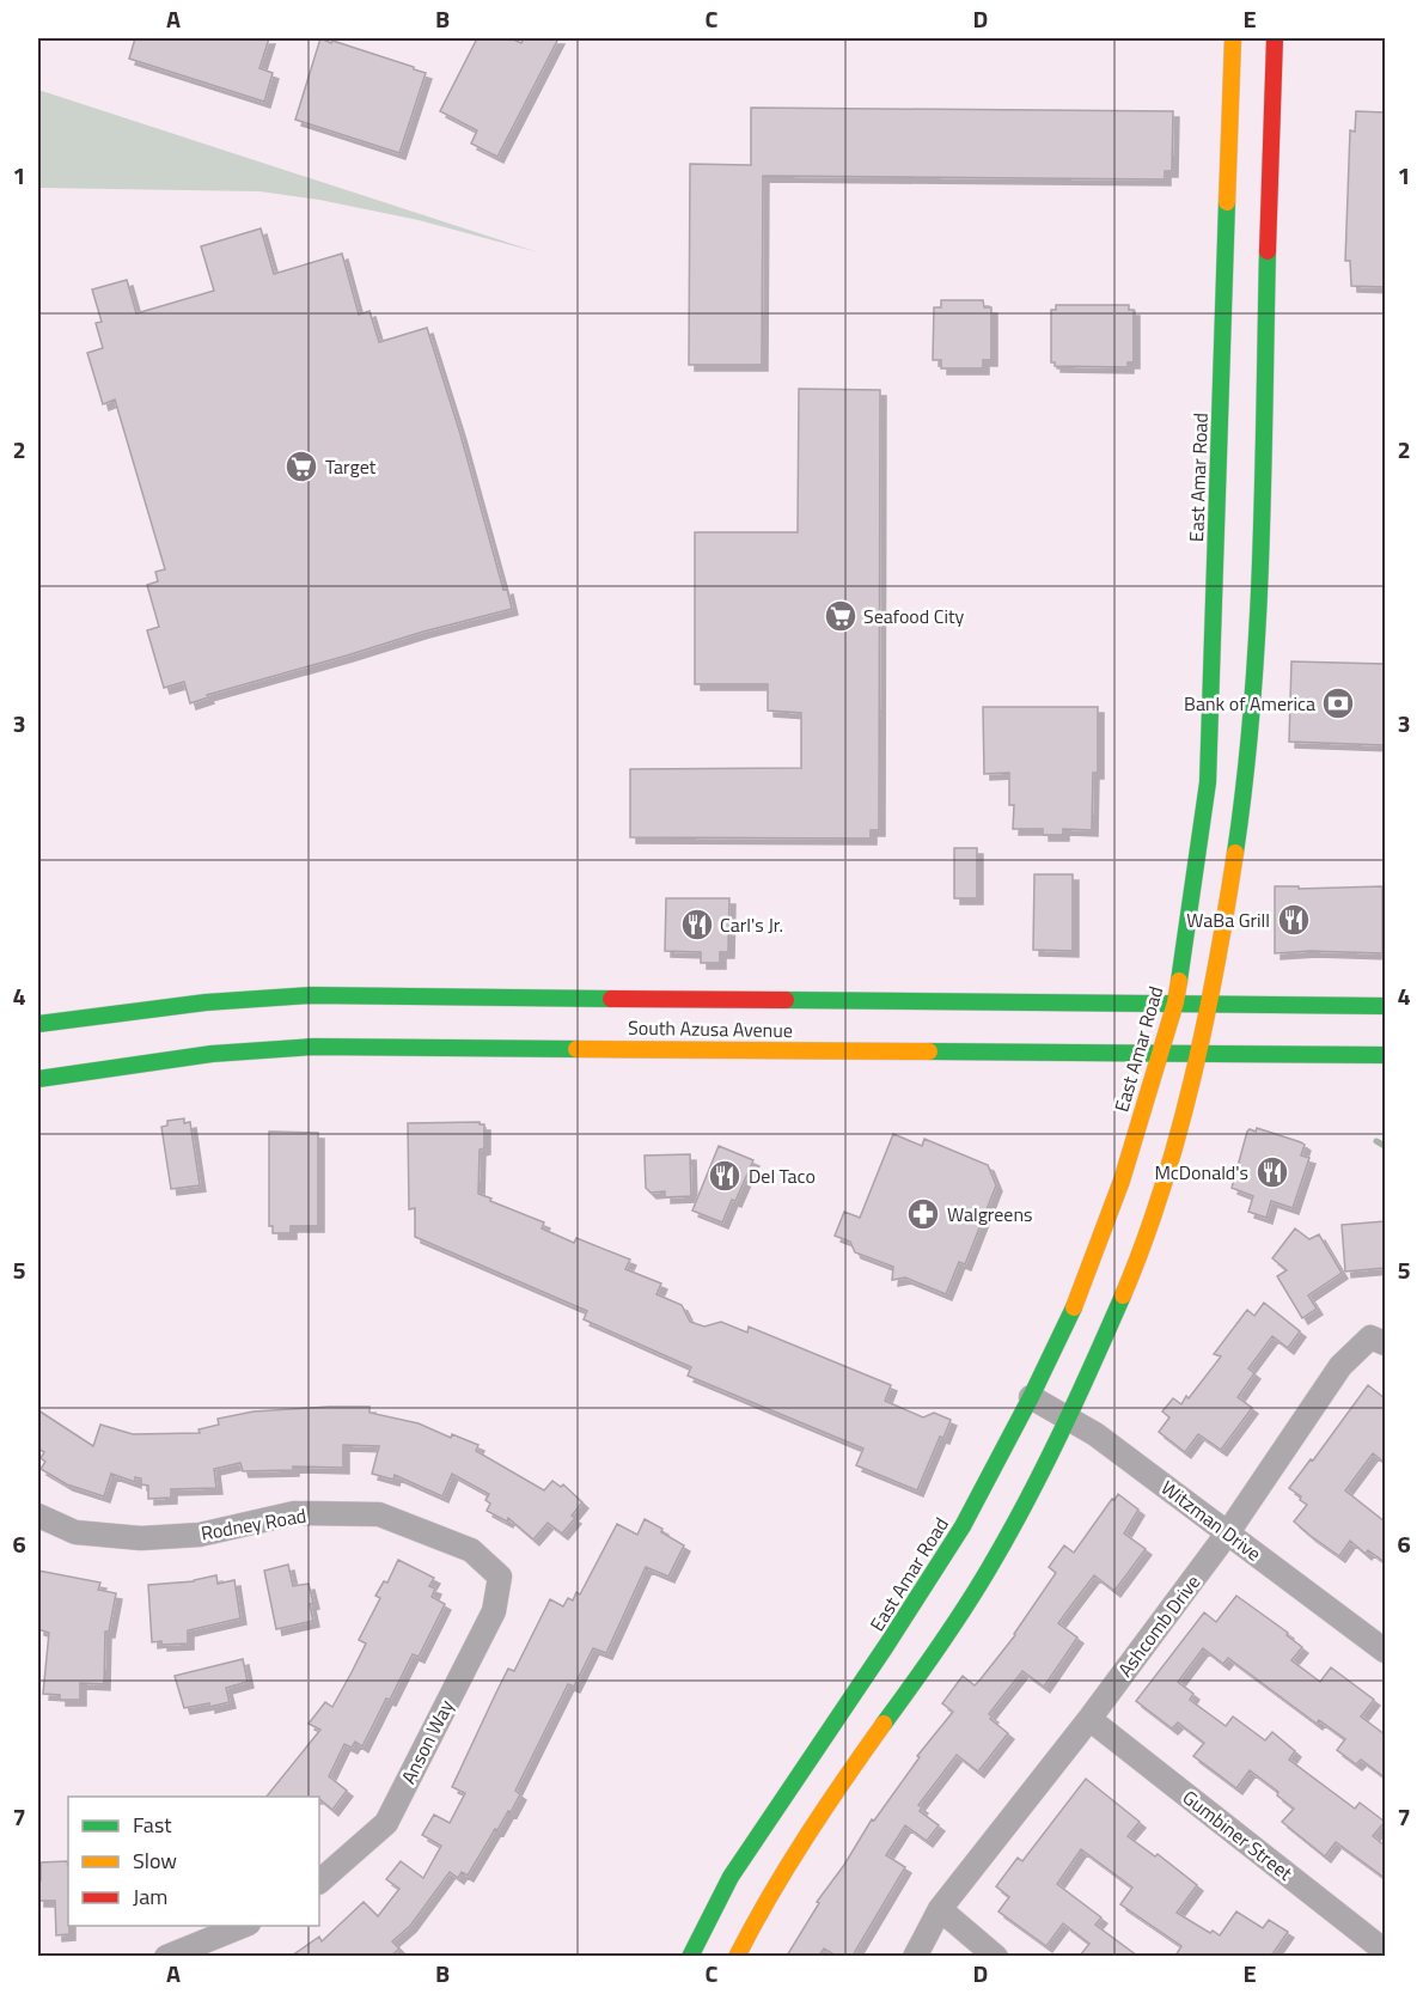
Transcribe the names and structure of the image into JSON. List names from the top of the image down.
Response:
{
  "streets": {
    "main road": ["East Amar Road", "South Azusa Avenue"],
    "street": [
      "Witzman Drive",
      "Rodney Road",
      "Ashcomb Drive",
      "Anson Way",
      "Gumbiner Street"
    ]
  },
  "crossings": [
    ["East Amar Road", "South Azusa Avenue"],
    ["East Amar Road", "Witzman Drive"],
    ["Witzman Drive", "Ashcomb Drive"],
    ["Rodney Road", "Anson Way"],
    ["Ashcomb Drive", "Gumbiner Street"]
  ],
  "places": {
    "supermarket": ["Target", "Seafood City"],
    "bank": ["Bank of America"],
    "restaurant": [
      "WaBa Grill",
      "Carl's Jr.",
      "McDonald's",
      "Del Taco"
    ],
    "pharmacy": ["Walgreens"]
  },
  "legend": ["Fast", "Slow", "Jam"],
  "grid": {
    "columns": [
      "A",
      "B",
      "C",
      "D",
      "E"
    ],
    "rows": [
      "1",
      "2",
      "3",
      "4",
      "5",
      "6",
      "7"
    ]
  }
}
